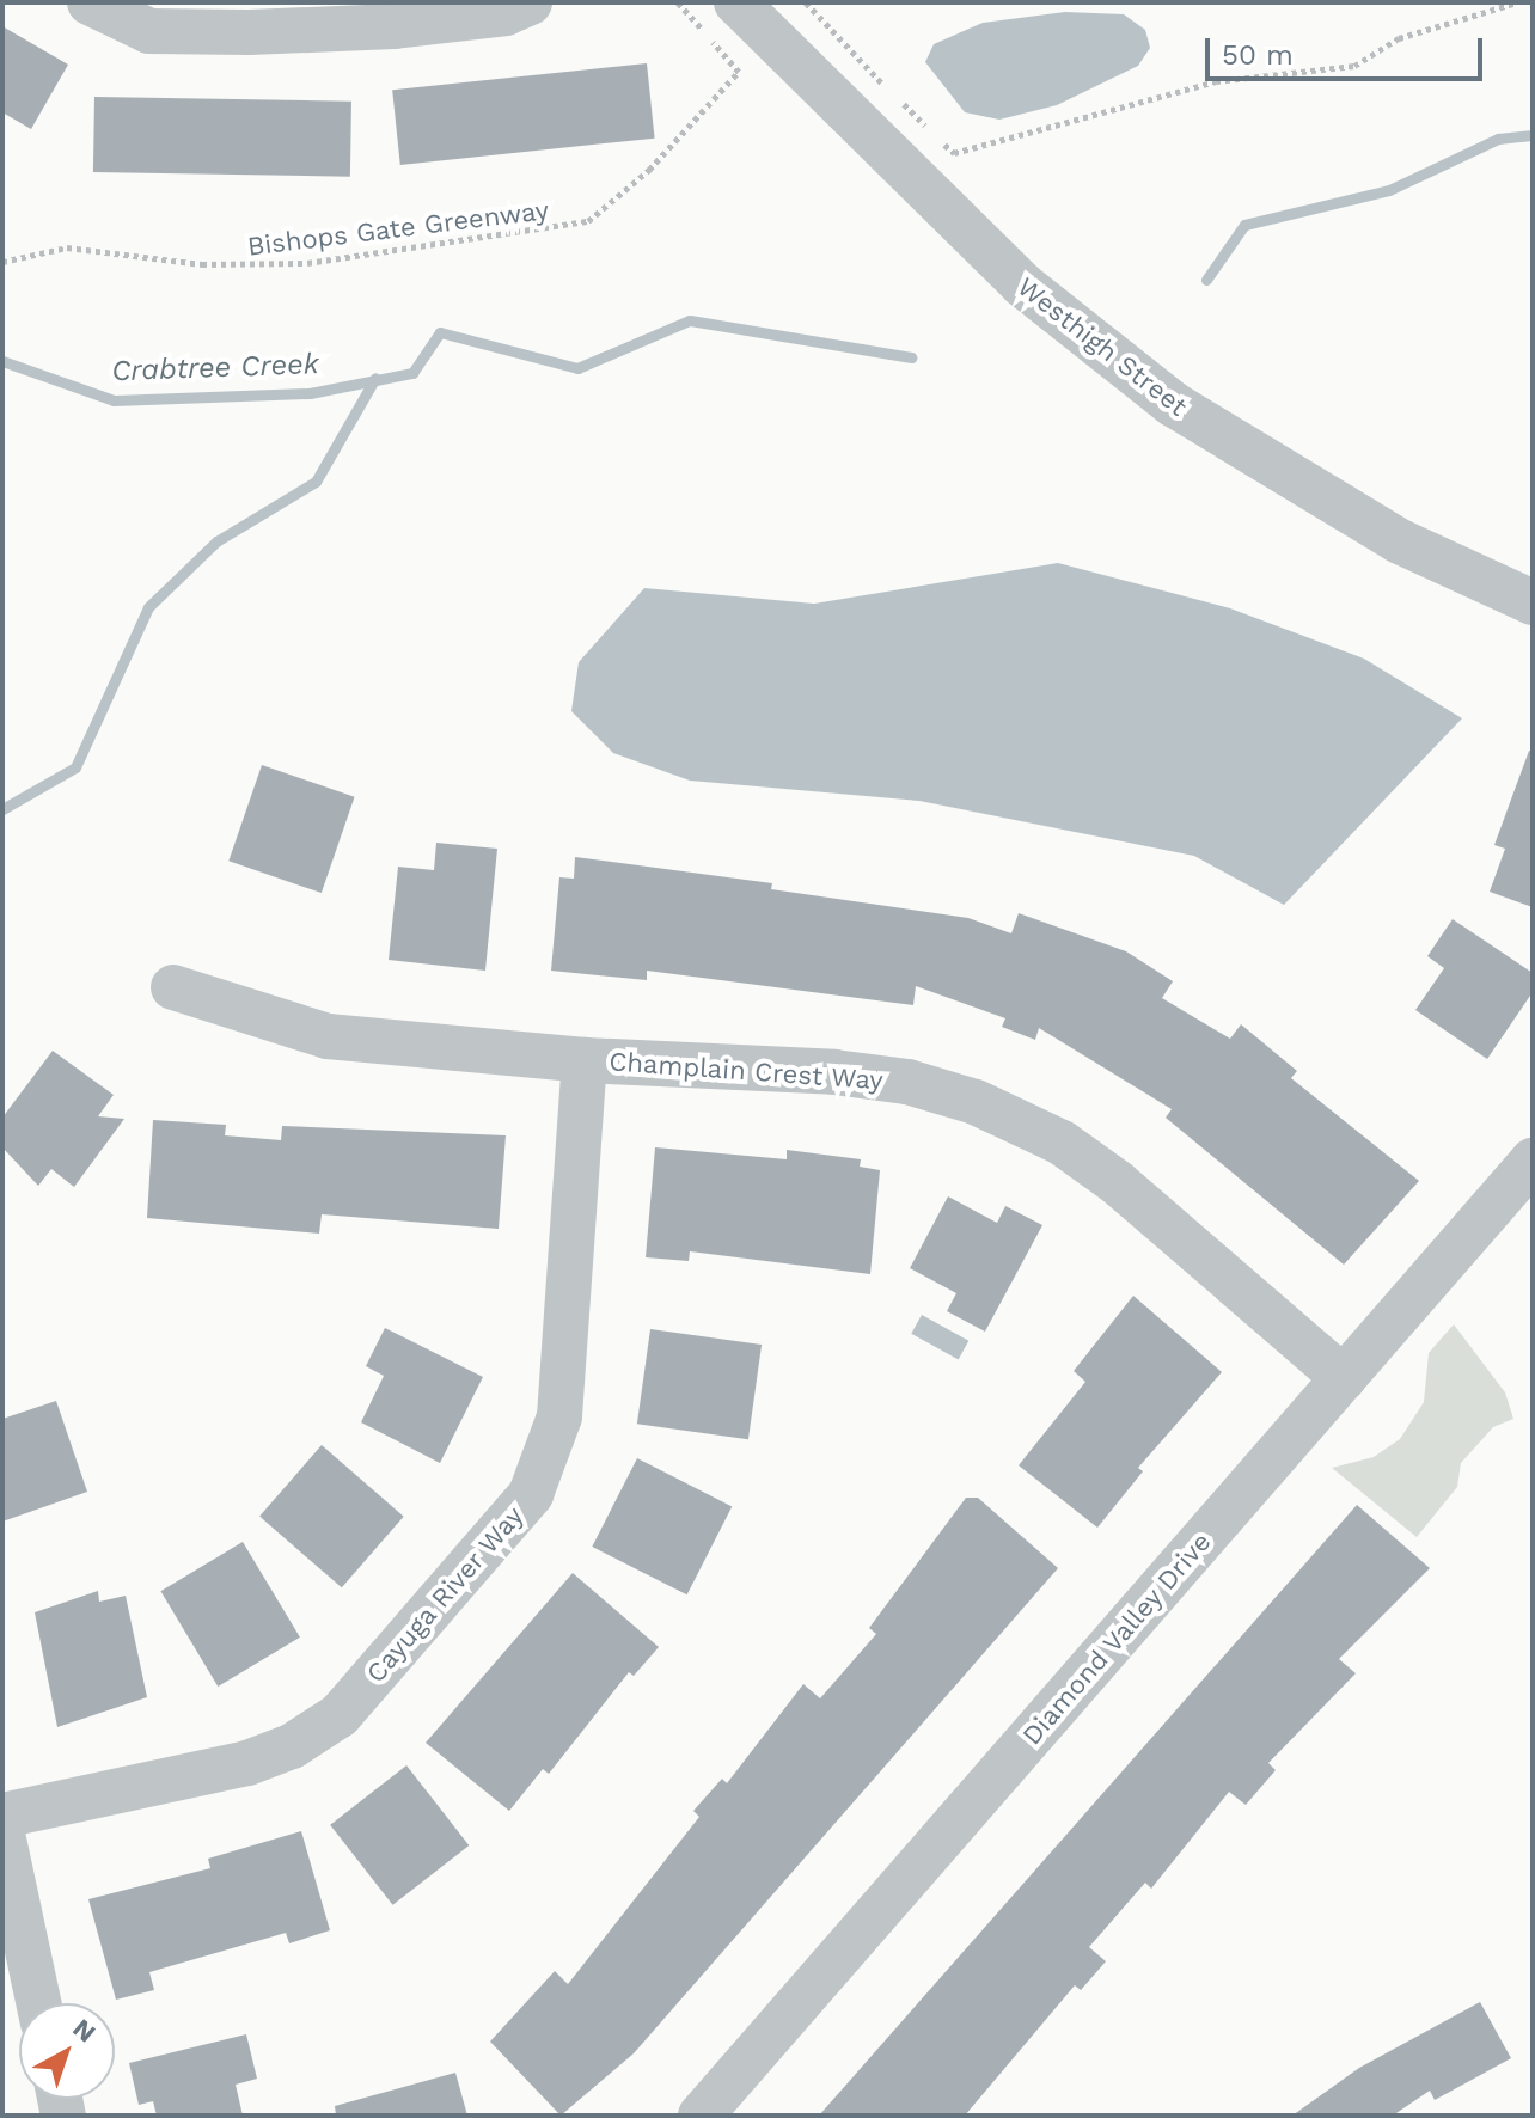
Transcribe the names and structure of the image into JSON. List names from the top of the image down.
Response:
{
  "streets": {
    "street": [
      "Westhigh Street",
      "Champlain Crest Way",
      "Cayuga River Way",
      "Diamond Valley Drive"
    ],
    "path": ["Bishops Gate Greenway"]
  },
  "crossings": [
    ["Champlain Crest Way", "Cayuga River Way"],
    ["Champlain Crest Way", "Diamond Valley Drive"]
  ],
  "water": ["Crabtree Creek"],
  "scale_bar": "50 m",
  "north": "top right"
}
